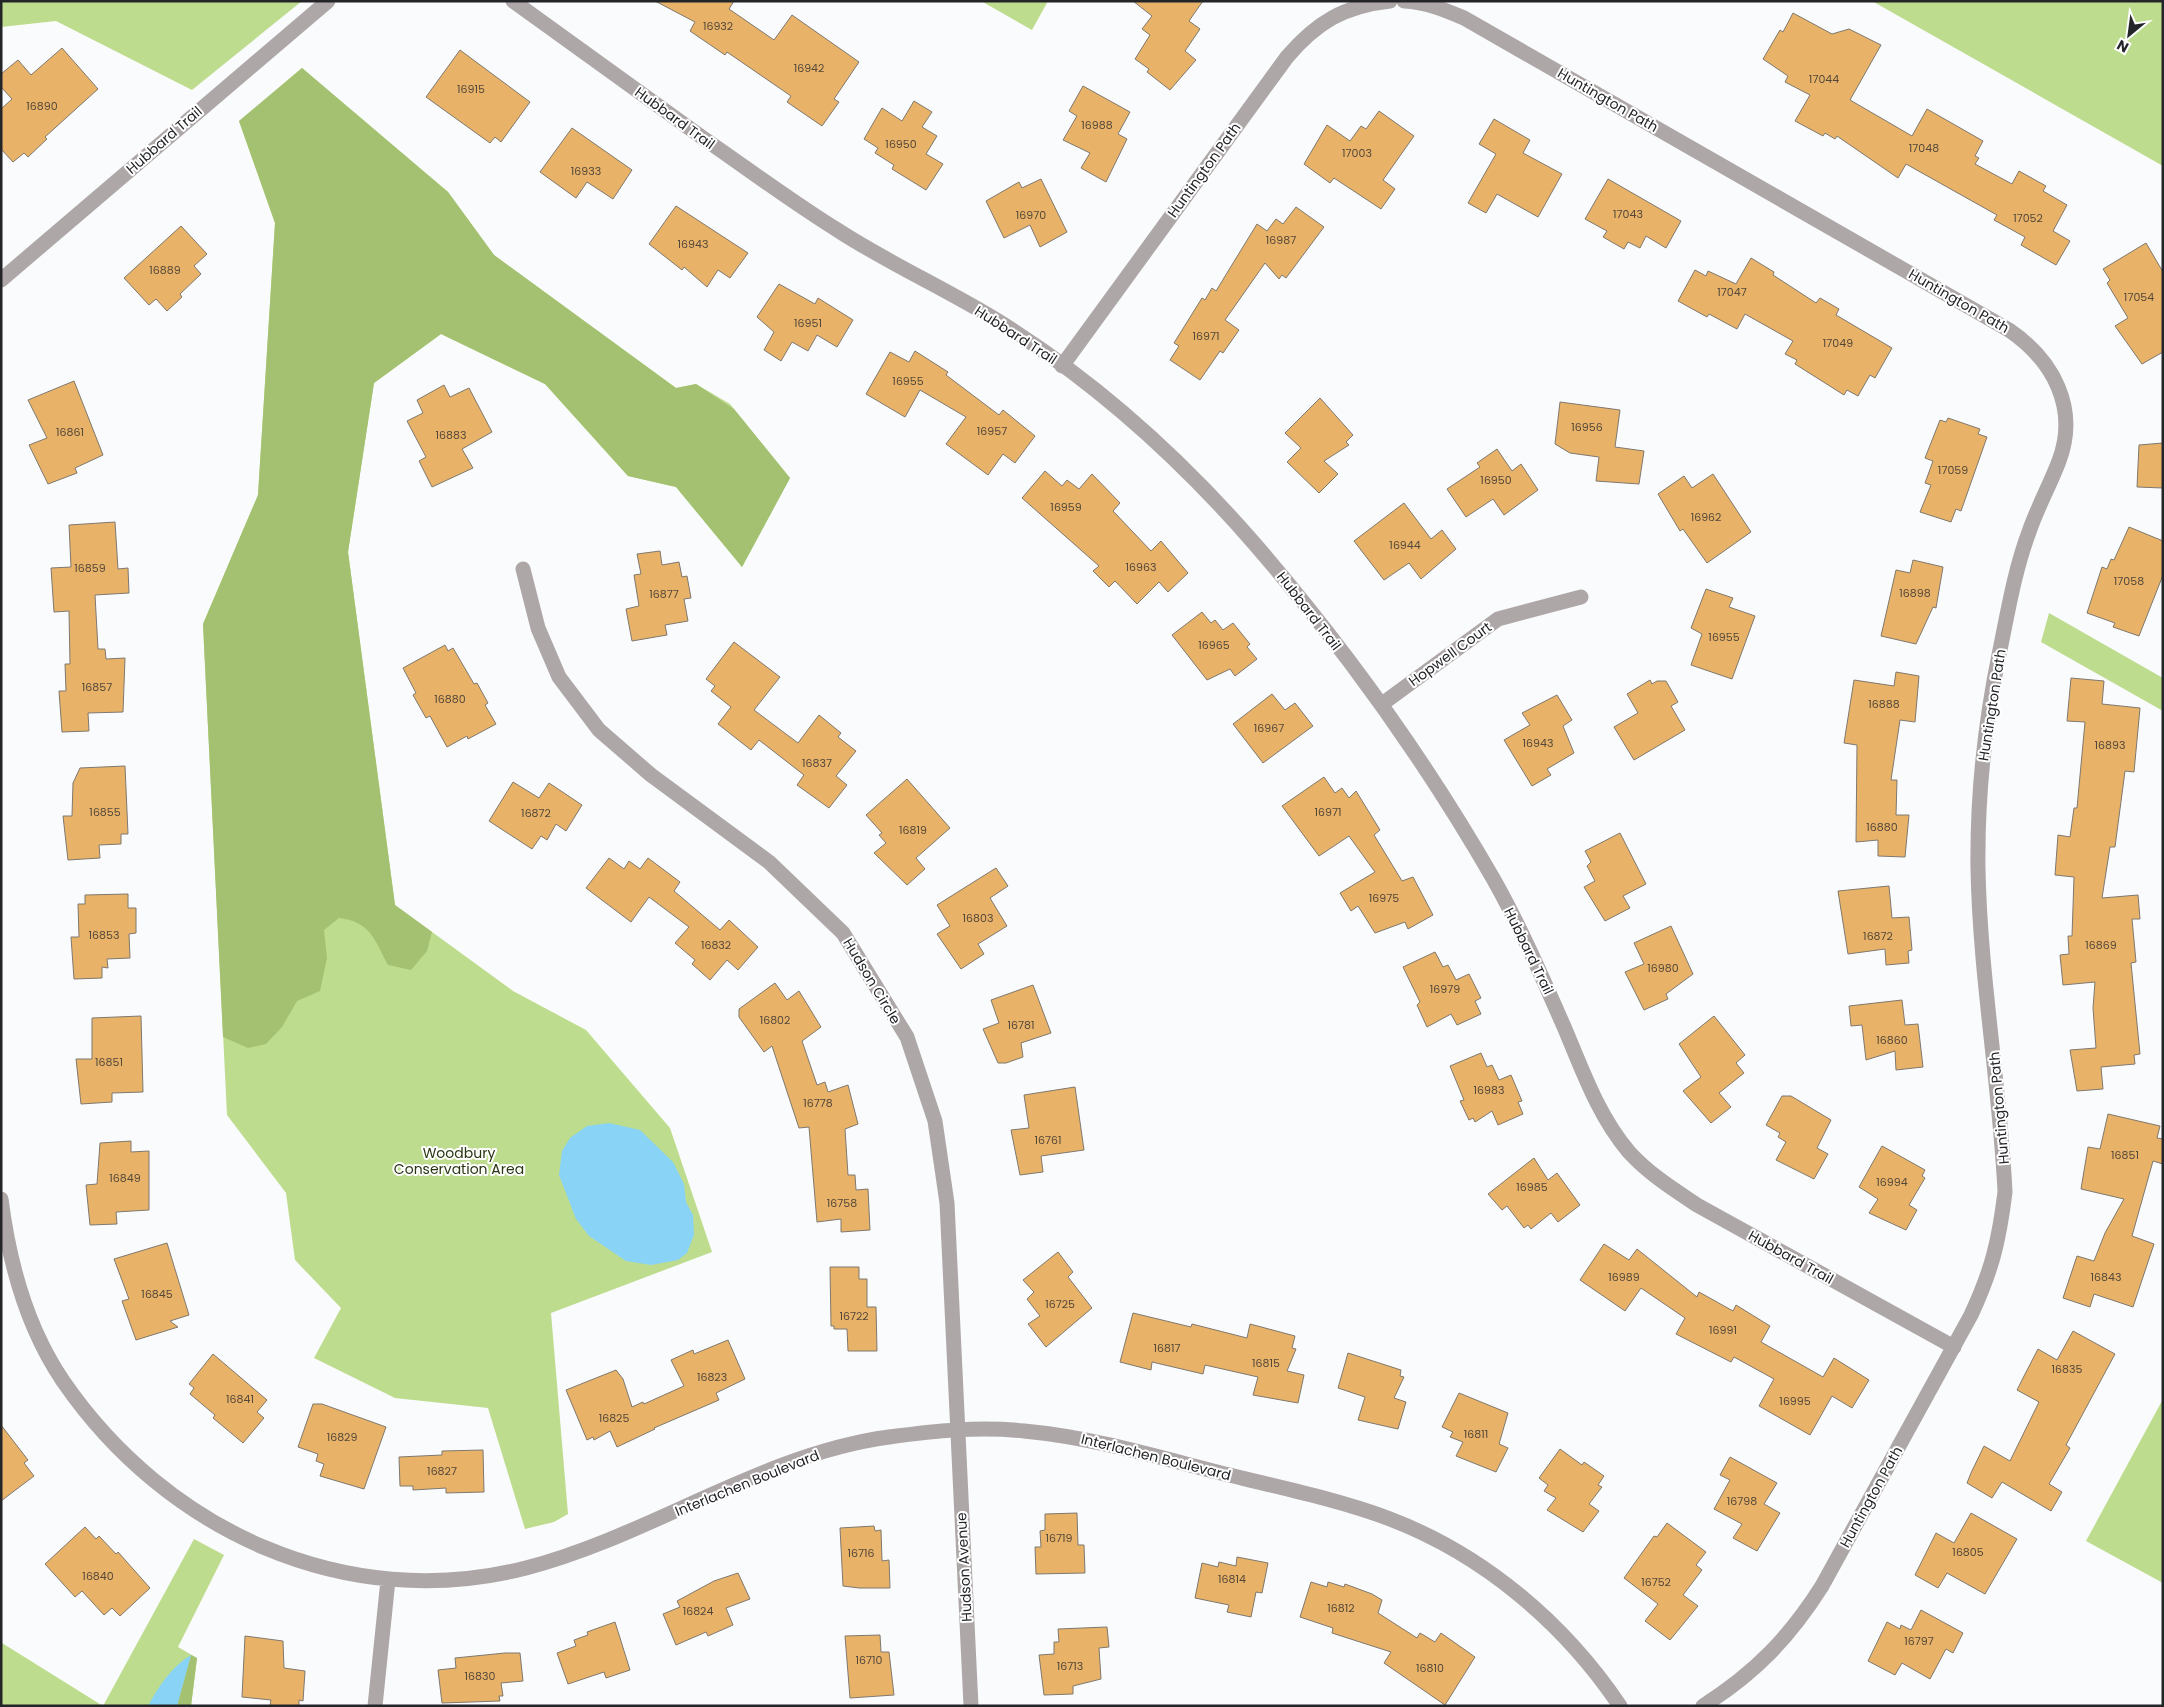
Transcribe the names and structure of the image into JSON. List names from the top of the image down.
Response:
{
  "streets": {
    "street": [
      "Huntington Path",
      "Hubbard Trail",
      "Hopwell Court",
      "Hudson Circle",
      "Interlachen Boulevard",
      "Hudson Avenue"
    ]
  },
  "crossings": [
    ["Huntington Path", "Hubbard Trail"],
    ["Hubbard Trail", "Hopwell Court"],
    ["Hudson Circle", "Interlachen Boulevard"],
    ["Hudson Circle", "Hudson Avenue"],
    ["Interlachen Boulevard", "Hudson Avenue"]
  ],
  "parks": ["Woodbury Conservation Area"],
  "house_numbers": [
    "16932",
    "16942",
    "17044",
    "16915",
    "16890",
    "16988",
    "16950",
    "17048",
    "17003",
    "16933",
    "17043",
    "16970",
    "17052",
    "16987",
    "16943",
    "16889",
    "17047",
    "17054",
    "16951",
    "16971",
    "17049",
    "16955",
    "16956",
    "16957",
    "16861",
    "16883",
    "17059",
    "16950",
    "16959",
    "16962",
    "16944",
    "16963",
    "16859",
    "17058",
    "16898",
    "16877",
    "16955",
    "16965",
    "16857",
    "16880",
    "16888",
    "16967",
    "16943",
    "16893",
    "16837",
    "16855",
    "16971",
    "16872",
    "16880",
    "16819",
    "16975",
    "16803",
    "16853",
    "16872",
    "16832",
    "16869",
    "16980",
    "16979",
    "16802",
    "16781",
    "16860",
    "16851",
    "16983",
    "16778",
    "16761",
    "16851",
    "16849",
    "16994",
    "16985",
    "16758",
    "16989",
    "16843",
    "16845",
    "16725",
    "16722",
    "16991",
    "16817",
    "16815",
    "16835",
    "16823",
    "16841",
    "16995",
    "16825",
    "16811",
    "16829",
    "16827",
    "16798",
    "16719",
    "16805",
    "16716",
    "16840",
    "16814",
    "16752",
    "16812",
    "16824",
    "16797",
    "16710",
    "16713",
    "16810",
    "16830"
  ],
  "north": "bottom left"
}
